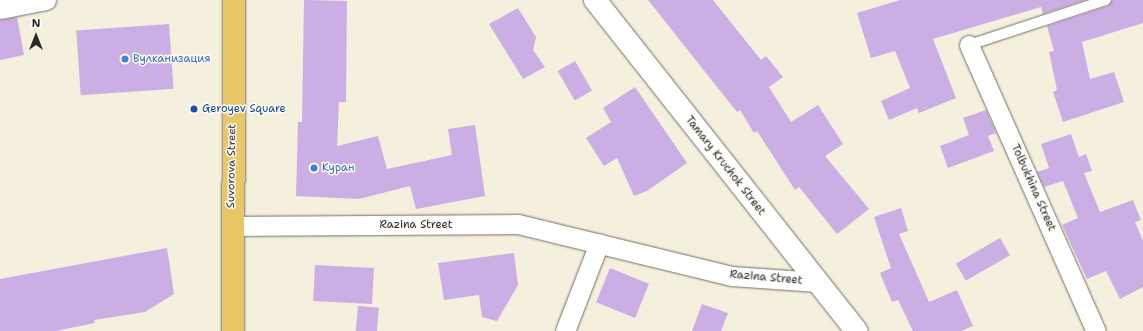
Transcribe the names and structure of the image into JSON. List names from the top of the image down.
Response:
{
  "streets": {
    "main road": ["Suvorova Street"],
    "street": ["Tamary Kruchok Street", "Tolbukhina Street", "Razina Street"]
  },
  "crossings": [
    ["Suvorova Street", "Razina Street"],
    ["Tamary Kruchok Street", "Razina Street"]
  ],
  "places": ["Вулканизация", "Geroyev Square", "Куран"],
  "north": "top"
}
